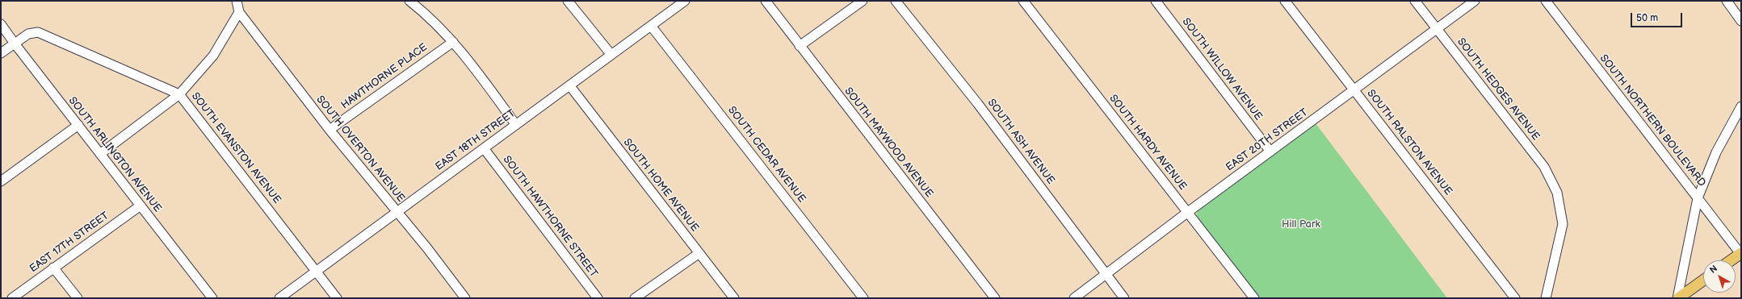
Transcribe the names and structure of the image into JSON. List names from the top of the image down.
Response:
{
  "streets": {
    "street": [
      "SOUTH WILLOW AVENUE",
      "HAWTHORNE PLACE",
      "SOUTH HEDGES AVENUE",
      "SOUTH NORTHERN BOULEVARD",
      "EAST 18TH STREET",
      "EAST 20TH STREET",
      "SOUTH ASH AVENUE",
      "SOUTH MAYWOOD AVENUE",
      "SOUTH HARDY AVENUE",
      "SOUTH RALSTON AVENUE",
      "SOUTH EVANSTON AVENUE",
      "SOUTH OVERTON AVENUE",
      "SOUTH ARLINGTON AVENUE",
      "SOUTH CEDAR AVENUE",
      "SOUTH HOME AVENUE",
      "SOUTH HAWTHORNE STREET",
      "EAST 17TH STREET"
    ]
  },
  "crossings": [
    ["SOUTH WILLOW AVENUE", "EAST 20TH STREET"],
    ["HAWTHORNE PLACE", "SOUTH OVERTON AVENUE"],
    ["SOUTH HEDGES AVENUE", "EAST 20TH STREET"],
    ["EAST 18TH STREET", "SOUTH EVANSTON AVENUE"],
    ["EAST 18TH STREET", "SOUTH OVERTON AVENUE"],
    ["EAST 18TH STREET", "SOUTH CEDAR AVENUE"],
    ["EAST 18TH STREET", "SOUTH HOME AVENUE"],
    ["EAST 18TH STREET", "SOUTH HAWTHORNE STREET"],
    ["EAST 20TH STREET", "SOUTH ASH AVENUE"],
    ["EAST 20TH STREET", "SOUTH HARDY AVENUE"],
    ["EAST 20TH STREET", "SOUTH RALSTON AVENUE"],
    ["SOUTH EVANSTON AVENUE", "SOUTH ARLINGTON AVENUE"],
    ["SOUTH ARLINGTON AVENUE", "EAST 17TH STREET"]
  ],
  "parks": ["Hill Park"],
  "scale_bar": "50 m",
  "north": "top left"
}
